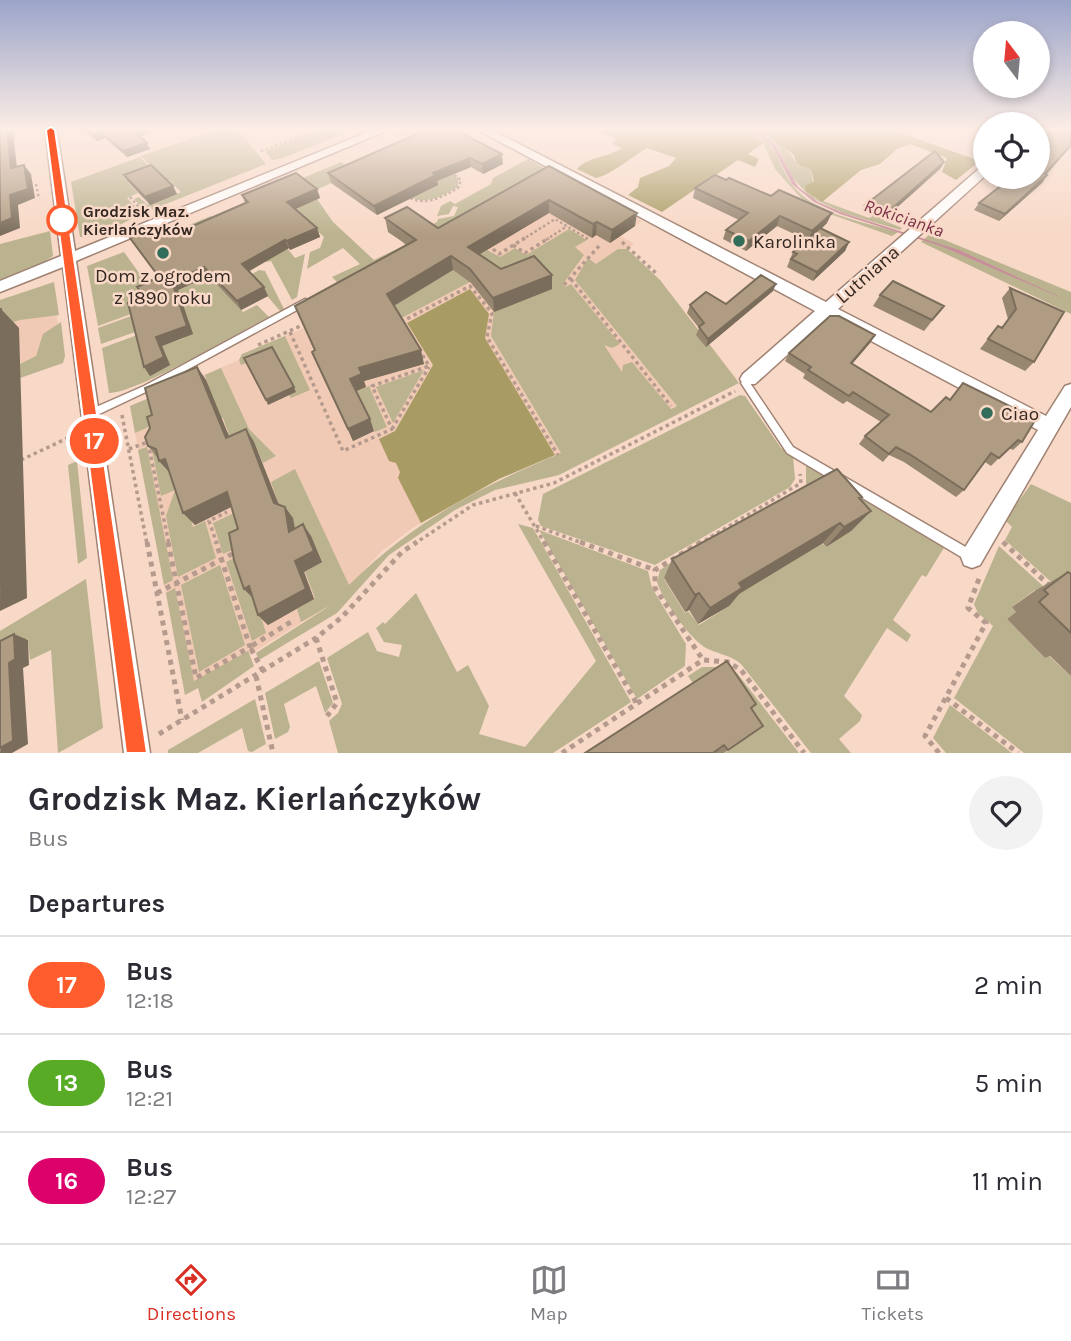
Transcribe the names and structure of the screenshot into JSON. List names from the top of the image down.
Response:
{
  "streets": {
    "street": ["Lutniana"]
  },
  "water": ["Rokicianka"],
  "places": [
    "Grodzisk Maz. Kierlańczyków",
    "Karolinka",
    "Dom z ogrodem z 1890 roku",
    "Ciao"
  ],
  "lines": ["bus line 17"],
  "north": "top",
  "page": {
    "on_map": "17",
    "heading": [
      ["Grodzisk Maz. Kierlańczyków", "Bus"],
      "Departures"
    ],
    "list": [
      {
        "mark": "17",
        "name": "Bus",
        "note": "12:18",
        "value": "2 min"
      },
      {
        "mark": "13",
        "name": "Bus",
        "note": "12:21",
        "value": "5 min"
      },
      {
        "mark": "16",
        "name": "Bus",
        "note": "12:27",
        "value": "11 min"
      }
    ],
    "tabs": ["Directions", "Map", "Tickets"]
  }
}
